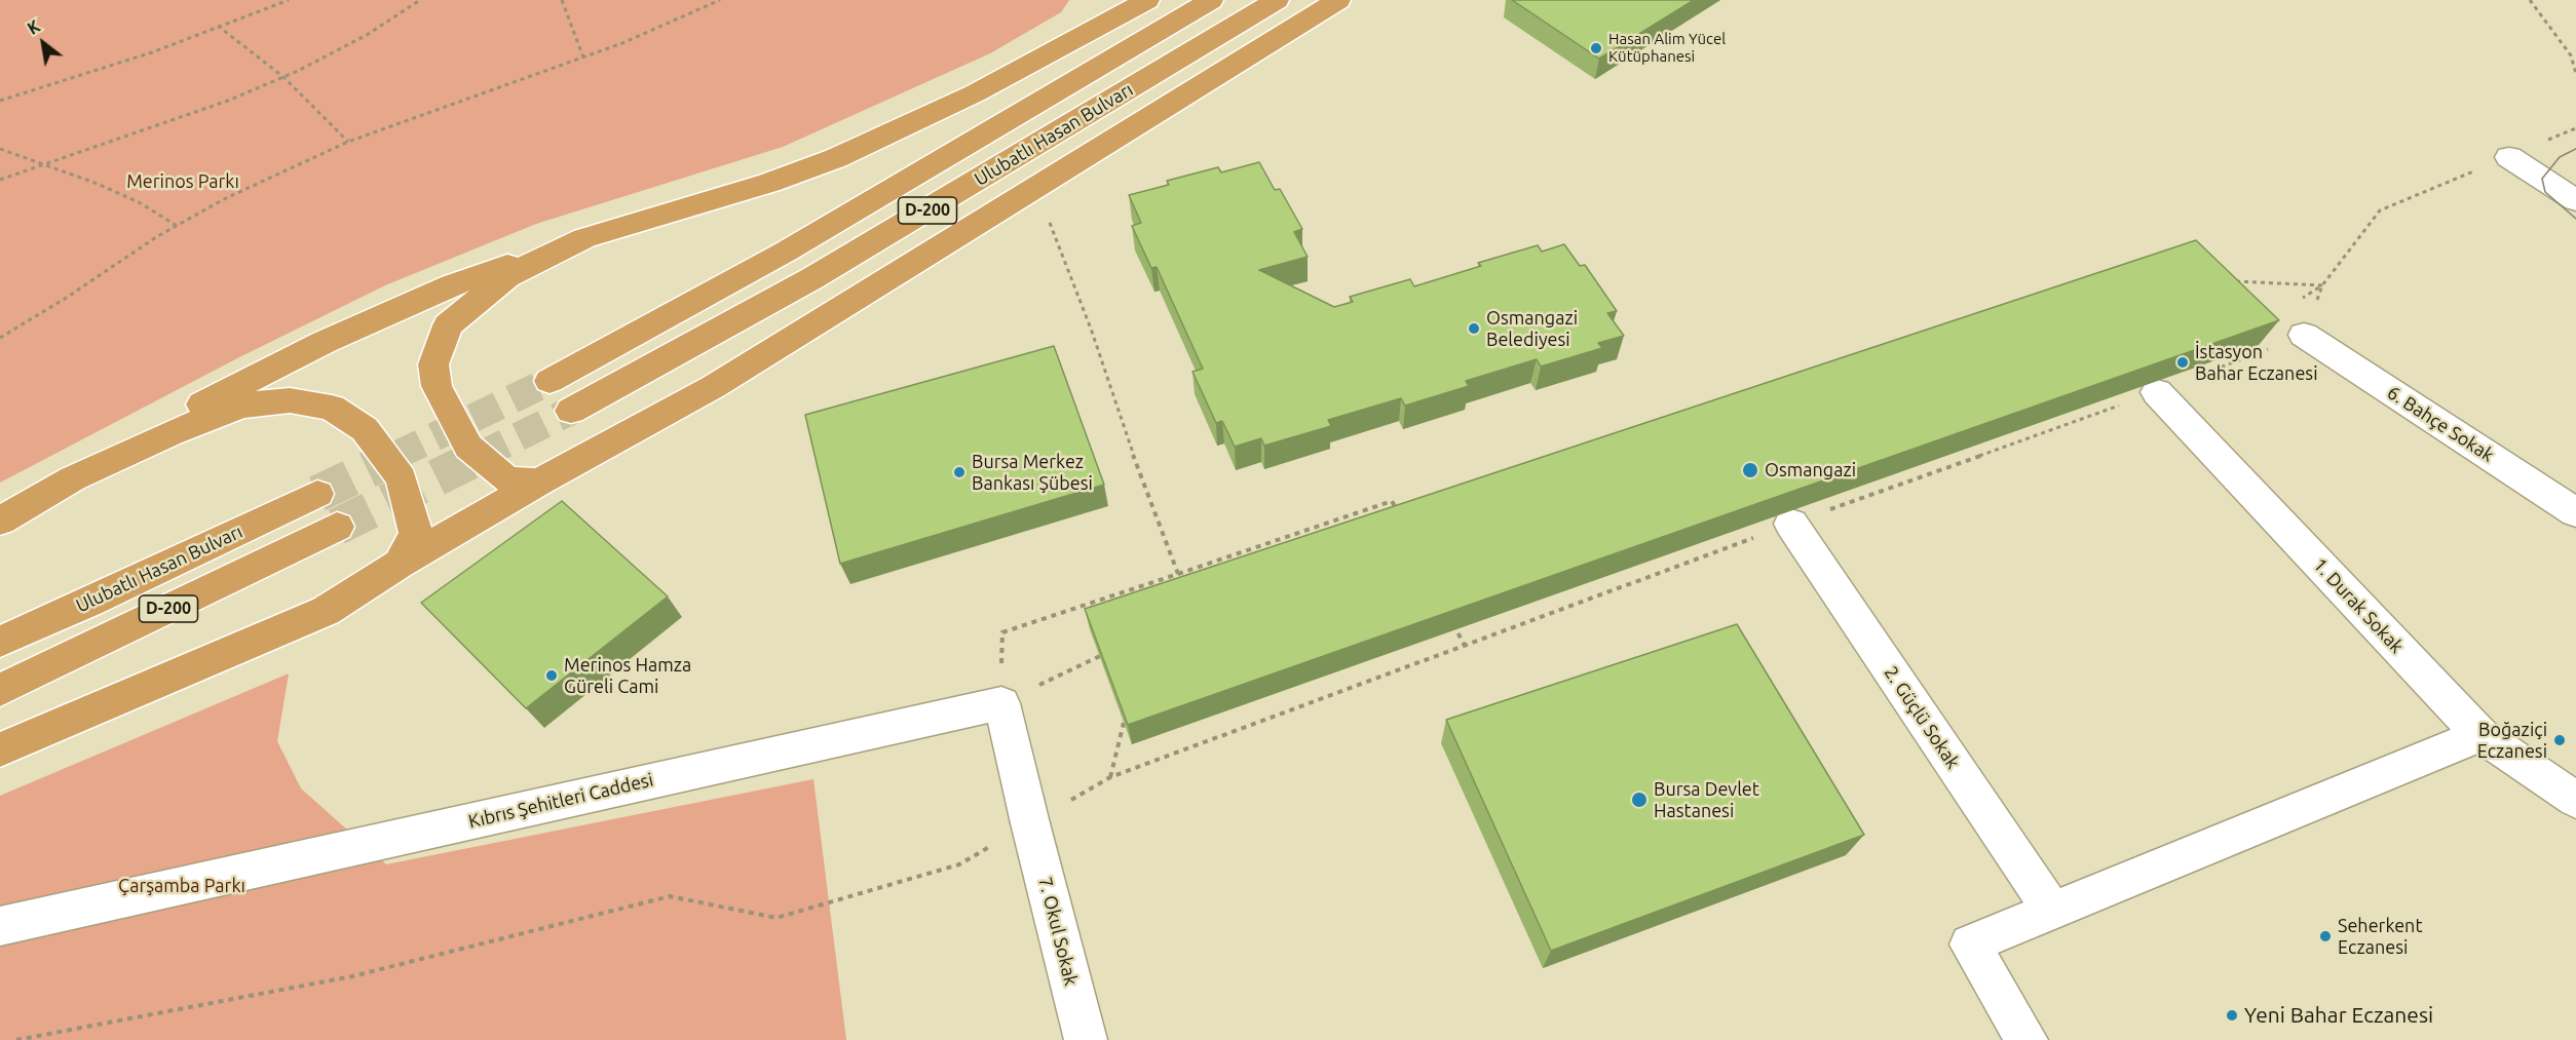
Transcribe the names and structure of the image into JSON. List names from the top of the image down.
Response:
{
  "streets": {
    "highway": ["Ulubatlı Hasan Bulvarı", "D-200"],
    "street": [
      "6. Bahçe Sokak",
      "1. Durak Sokak",
      "2. Güçlü Sokak",
      "Kıbrıs Şehitleri Caddesi",
      "7. Okul Sokak"
    ]
  },
  "parks": ["Merinos Parkı", "Çarşamba Parkı"],
  "places": [
    "Hasan Alim Yücel Kütüphanesi",
    "Osmangazi Belediyesi",
    "İstasyon Bahar Eczanesi",
    "Osmangazi",
    "Bursa Merkez Bankası Şübesi",
    "Merinos Hamza Güreli Cami",
    "Boğaziçi Eczanesi",
    "Bursa Devlet Hastanesi",
    "Seherkent Eczanesi",
    "Yeni Bahar Eczanesi"
  ],
  "north": "top left"
}
